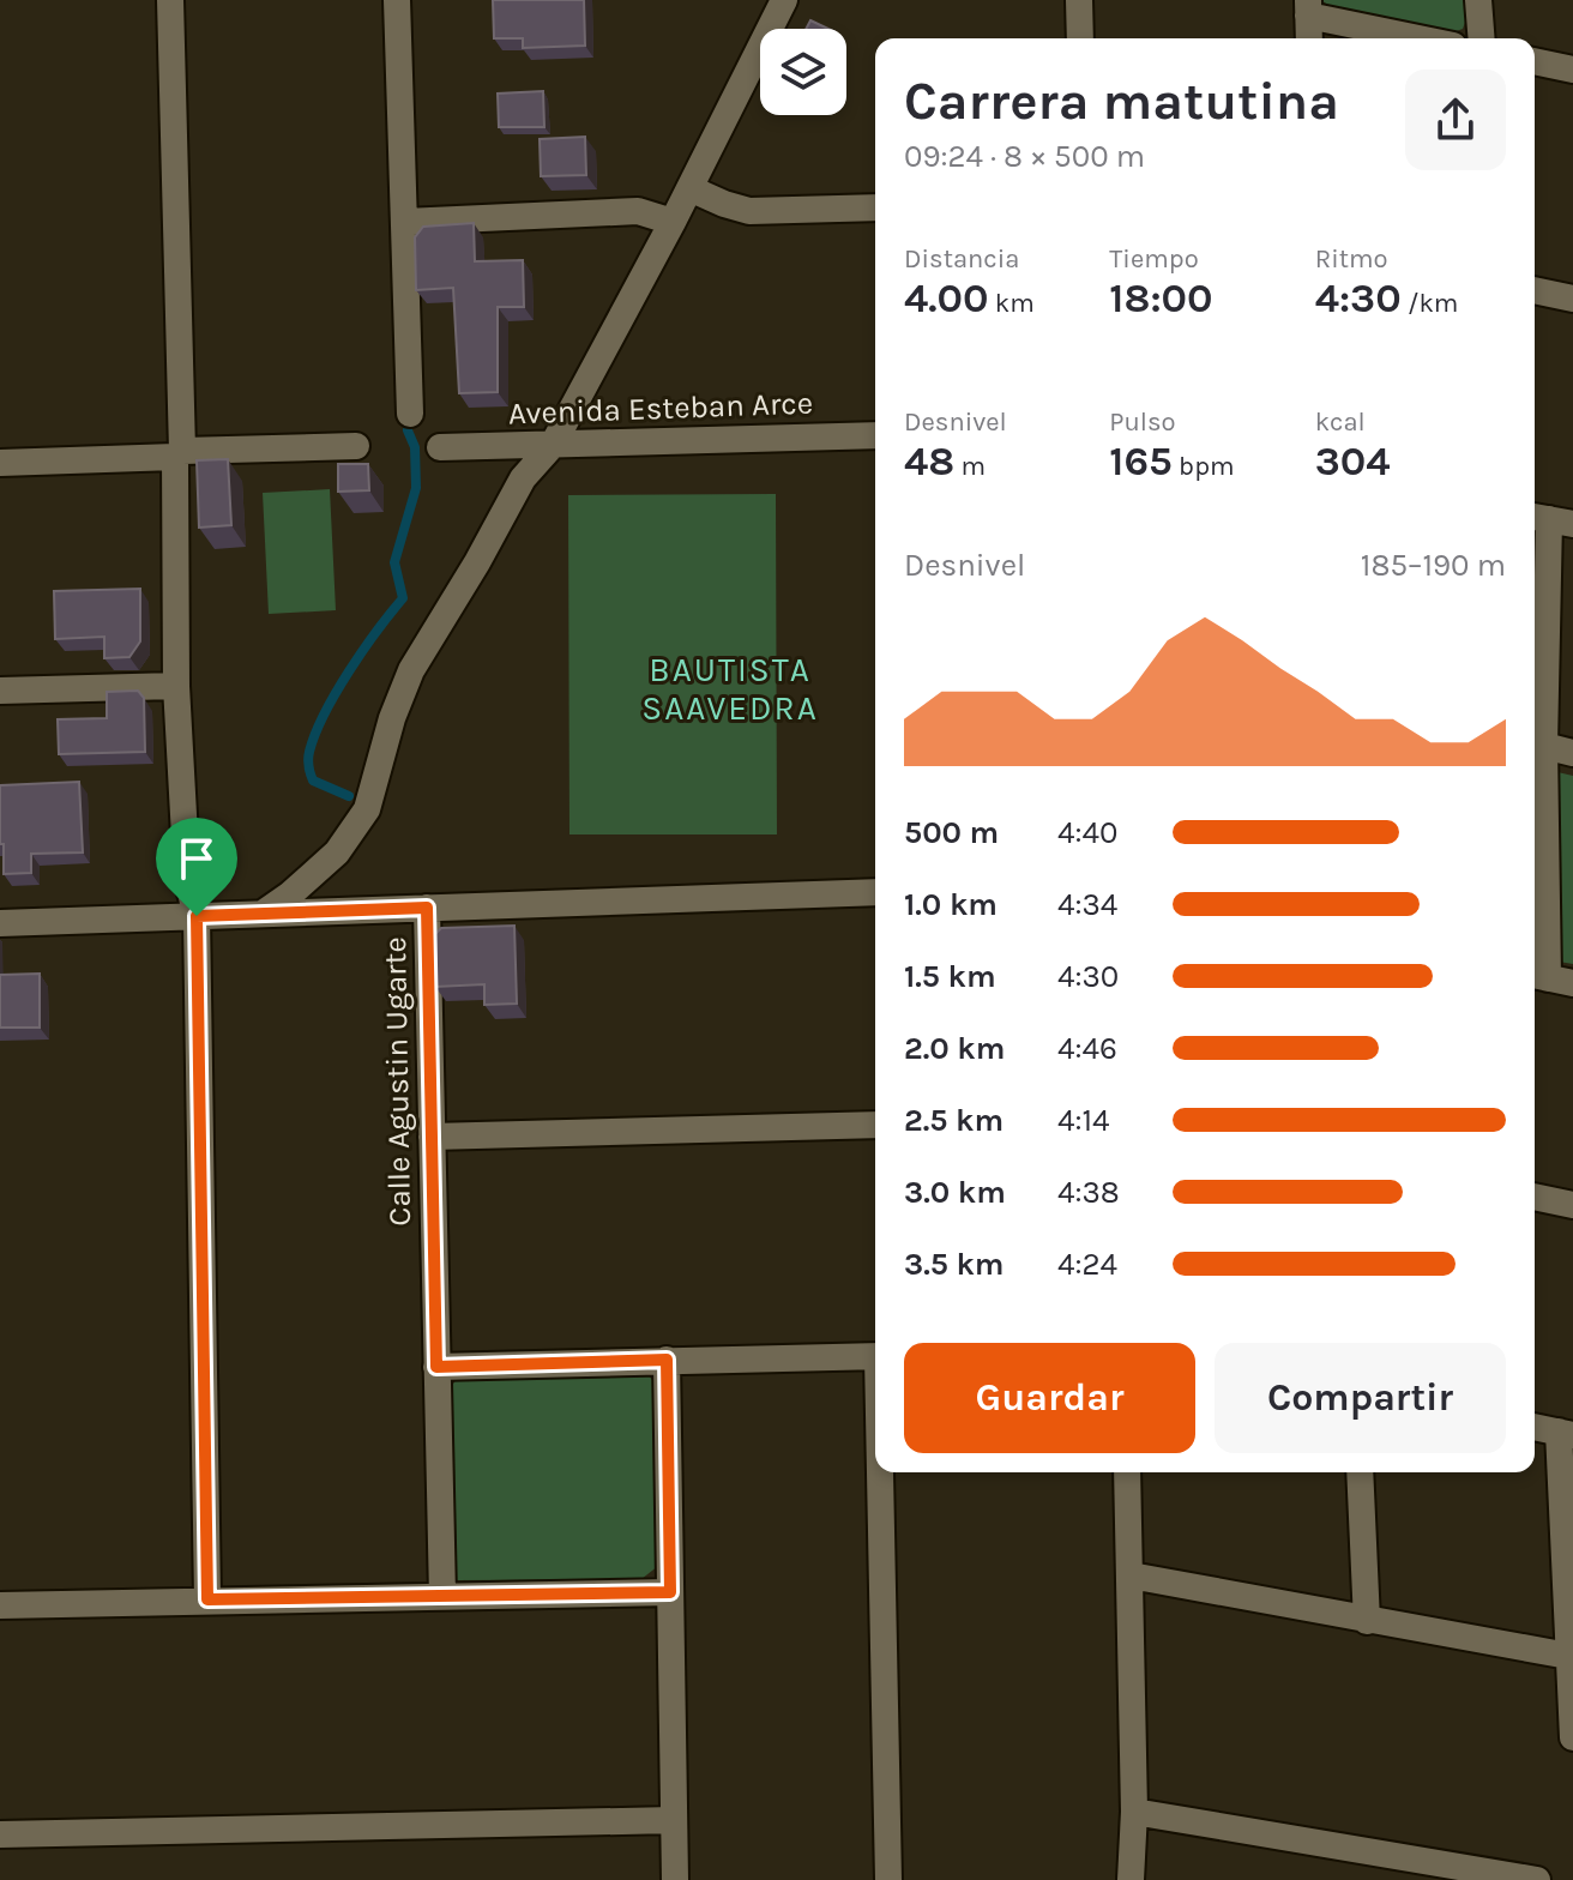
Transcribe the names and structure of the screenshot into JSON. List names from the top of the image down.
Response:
{
  "streets": {
    "street": ["Avenida Esteban Arce", "Calle Agustin Ugarte"]
  },
  "districts": ["BAUTISTA SAAVEDRA"],
  "page": {
    "heading": ["Carrera matutina", "09:24 · 8 × 500 m"],
    "stats": [
      ["Distancia", "4.00 km"],
      ["Tiempo", "18:00"],
      ["Ritmo", "4:30 /km"],
      ["Desnivel", "48 m"],
      ["Pulso", "165 bpm"],
      ["kcal", "304"]
    ],
    "chart": ["Desnivel", "185–190 m"],
    "list": [
      {
        "name": "500 m",
        "note": "4:40"
      },
      {
        "name": "1.0 km",
        "note": "4:34"
      },
      {
        "name": "1.5 km",
        "note": "4:30"
      },
      {
        "name": "2.0 km",
        "note": "4:46"
      },
      {
        "name": "2.5 km",
        "note": "4:14"
      },
      {
        "name": "3.0 km",
        "note": "4:38"
      },
      {
        "name": "3.5 km",
        "note": "4:24"
      }
    ],
    "buttons": ["Guardar", "Compartir"]
  }
}
